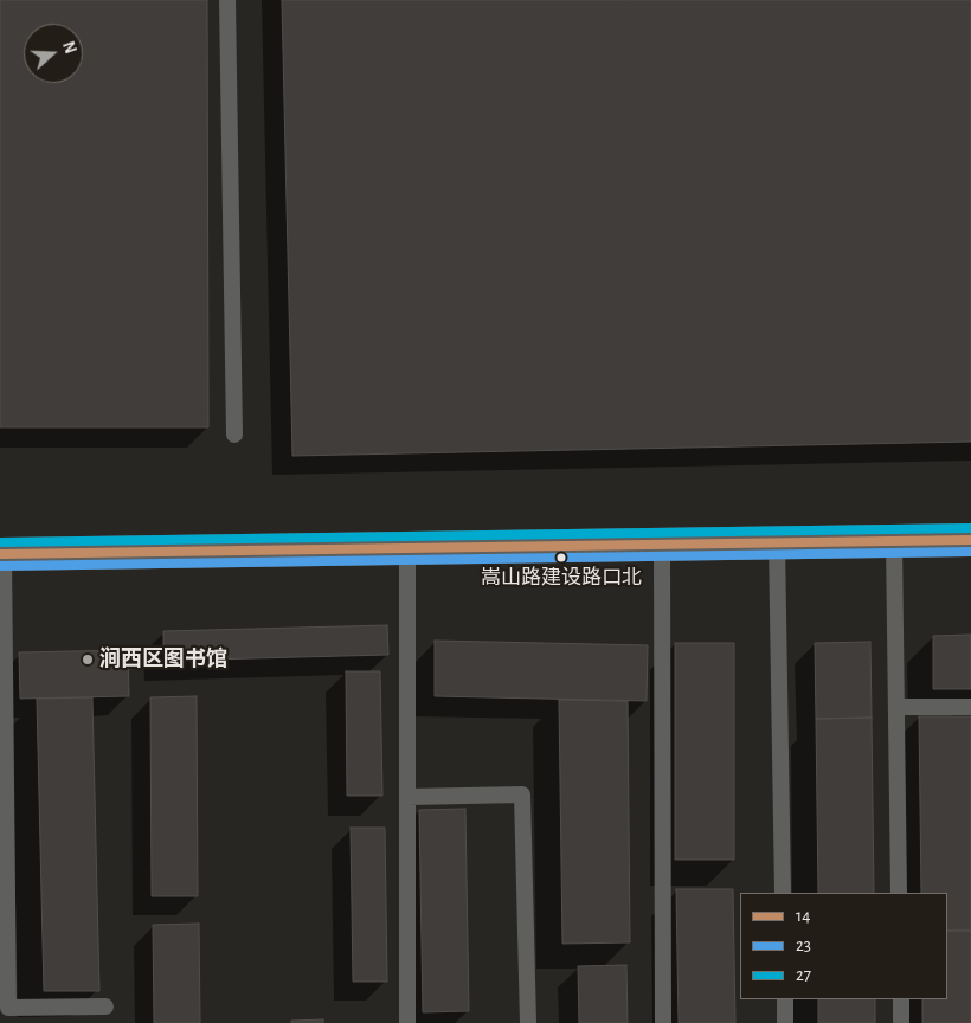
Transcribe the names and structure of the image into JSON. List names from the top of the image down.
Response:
{
  "places": ["嵩山路建设路口北", "涧西区图书馆"],
  "lines": ["transit line 27", "transit line 14", "transit line 23"],
  "legend": ["14", "23", "27"],
  "north": "right"
}
